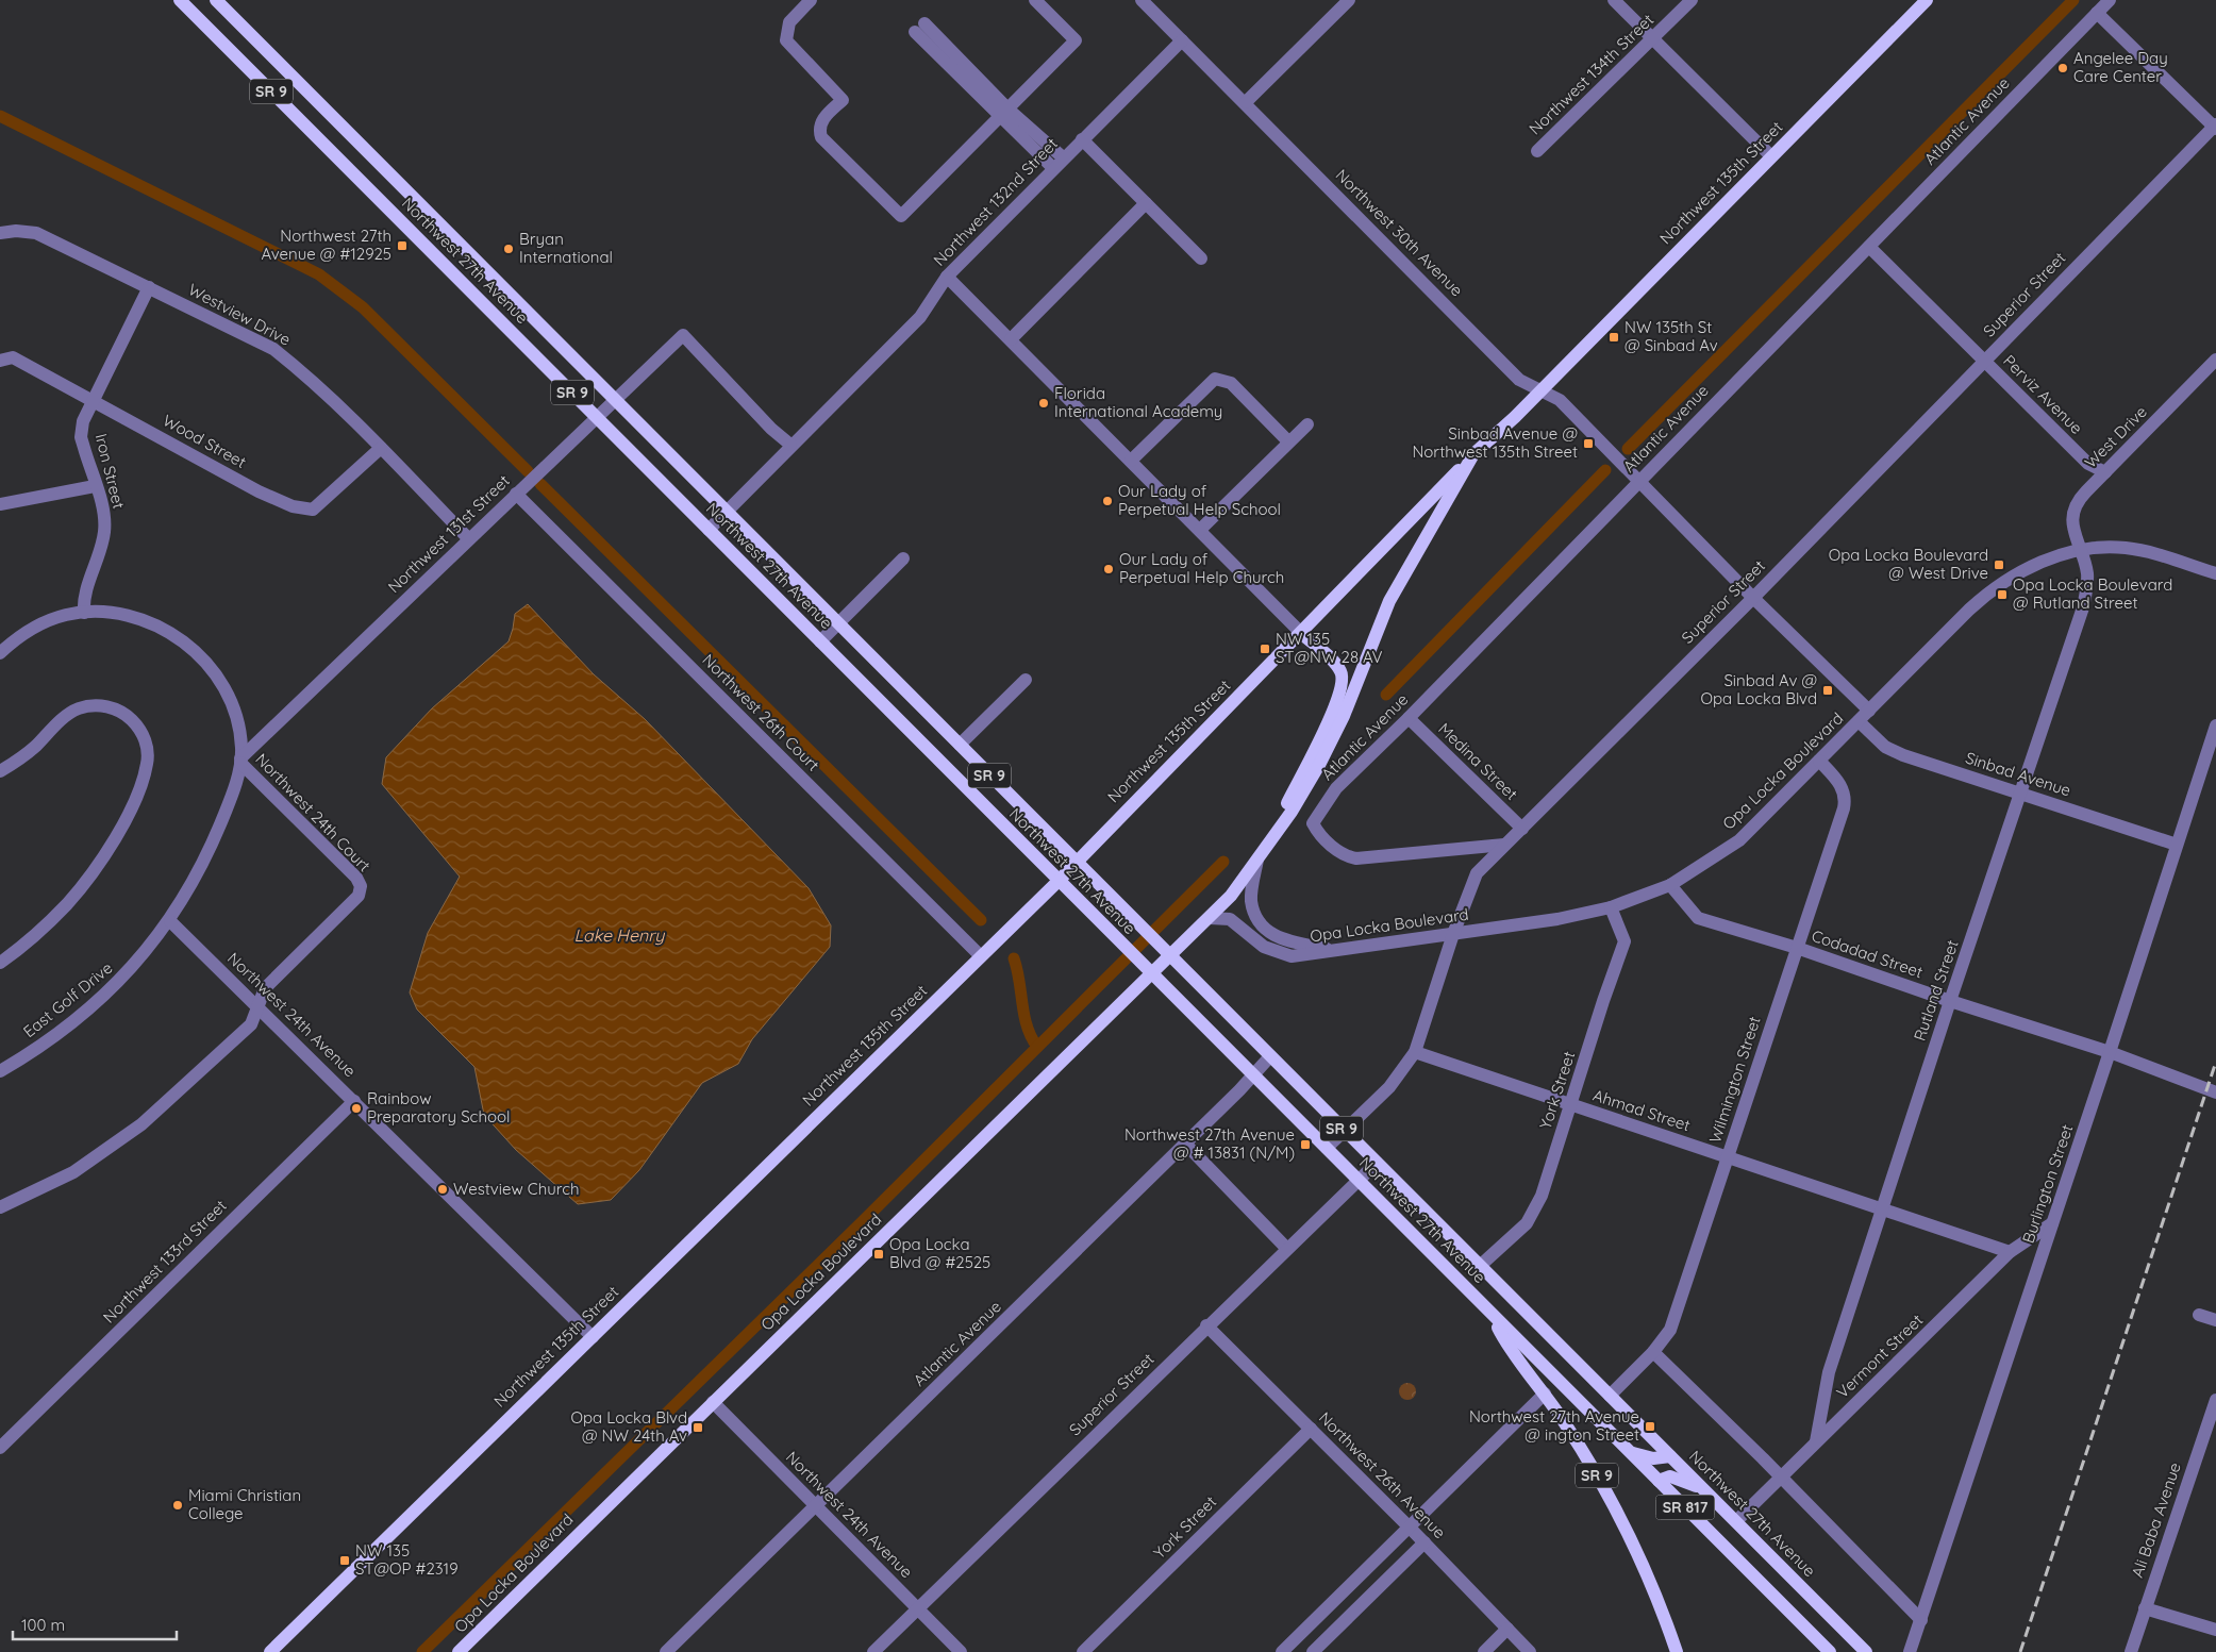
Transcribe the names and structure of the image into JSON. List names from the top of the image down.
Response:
{
  "streets": {
    "main road": [
      "SR 9",
      "Northwest 135th Street",
      "Northwest 27th Avenue",
      "Opa Locka Boulevard",
      "SR 817"
    ],
    "street": [
      "Northwest 134th Street",
      "Atlantic Avenue",
      "Northwest 132nd Street",
      "Northwest 30th Avenue",
      "Superior Street",
      "Westview Drive",
      "Perviz Avenue",
      "West Drive",
      "Wood Street",
      "Iron Street",
      "Northwest 131st Street",
      "Northwest 26th Court",
      "Medina Street",
      "Sinbad Avenue",
      "Northwest 24th Court",
      "Codadad Street",
      "Rutland Street",
      "East Golf Drive",
      "Northwest 24th Avenue",
      "Wilmington Street",
      "York Street",
      "Ahmad Street",
      "Burlington Street",
      "Northwest 133rd Street",
      "Vermont Street",
      "Northwest 26th Avenue",
      "Ali Baba Avenue"
    ]
  },
  "crossings": [
    ["SR 9", "Northwest 27th Avenue"],
    ["Atlantic Avenue", "Northwest 30th Avenue"],
    ["Atlantic Avenue", "Northwest 27th Avenue"],
    ["Atlantic Avenue", "Superior Street"],
    ["Atlantic Avenue", "Perviz Avenue"],
    ["Atlantic Avenue", "Medina Street"],
    ["Atlantic Avenue", "Northwest 24th Avenue"],
    ["Northwest 135th Street", "Northwest 30th Avenue"],
    ["Northwest 135th Street", "Northwest 27th Avenue"],
    ["Northwest 135th Street", "Northwest 26th Court"],
    ["Northwest 135th Street", "Opa Locka Boulevard"],
    ["Northwest 135th Street", "Northwest 24th Avenue"],
    ["Northwest 132nd Street", "Northwest 30th Avenue"],
    ["Northwest 132nd Street", "Northwest 27th Avenue"],
    ["Northwest 132nd Street", "Northwest 131st Street"],
    ["Northwest 30th Avenue", "Opa Locka Boulevard"],
    ["Northwest 27th Avenue", "Superior Street"],
    ["Northwest 27th Avenue", "Northwest 131st Street"],
    ["Northwest 27th Avenue", "Opa Locka Boulevard"],
    ["Northwest 27th Avenue", "Wilmington Street"],
    ["Northwest 27th Avenue", "York Street"],
    ["Northwest 27th Avenue", "Vermont Street"],
    ["Superior Street", "Perviz Avenue"],
    ["Superior Street", "Medina Street"],
    ["Superior Street", "Opa Locka Boulevard"],
    ["Superior Street", "Northwest 24th Avenue"],
    ["Superior Street", "Ahmad Street"],
    ["Superior Street", "Northwest 26th Avenue"],
    ["Westview Drive", "Wood Street"],
    ["Westview Drive", "Iron Street"],
    ["Westview Drive", "Northwest 131st Street"],
    ["Perviz Avenue", "West Drive"],
    ["West Drive", "Opa Locka Boulevard"],
    ["West Drive", "Rutland Street"],
    ["Wood Street", "Iron Street"],
    ["Northwest 131st Street", "Northwest 26th Court"],
    ["Northwest 131st Street", "Northwest 24th Court"],
    ["Northwest 131st Street", "East Golf Drive"],
    ["Opa Locka Boulevard", "Sinbad Avenue"],
    ["Opa Locka Boulevard", "Codadad Street"],
    ["Opa Locka Boulevard", "Rutland Street"],
    ["Opa Locka Boulevard", "Northwest 24th Avenue"],
    ["Opa Locka Boulevard", "Wilmington Street"],
    ["Opa Locka Boulevard", "York Street"],
    ["Sinbad Avenue", "Rutland Street"],
    ["Sinbad Avenue", "Burlington Street"],
    ["Northwest 24th Court", "East Golf Drive"],
    ["Northwest 24th Court", "Northwest 24th Avenue"],
    ["Codadad Street", "Rutland Street"],
    ["Codadad Street", "Wilmington Street"],
    ["Codadad Street", "Burlington Street"],
    ["Rutland Street", "Ahmad Street"],
    ["Rutland Street", "Vermont Street"],
    ["East Golf Drive", "Northwest 24th Avenue"],
    ["Northwest 24th Avenue", "Northwest 133rd Street"],
    ["Wilmington Street", "Ahmad Street"],
    ["York Street", "Ahmad Street"],
    ["York Street", "Northwest 26th Avenue"],
    ["Ahmad Street", "Vermont Street"],
    ["Burlington Street", "Vermont Street"]
  ],
  "water": ["Lake Henry"],
  "places": {
    "other": [
      "Angelee Day Care Center",
      "Bryan International",
      "Florida International Academy",
      "Our Lady of Perpetual Help School",
      "Our Lady of Perpetual Help Church",
      "Rainbow Preparatory School",
      "Westview Church",
      "Miami Christian College"
    ],
    "transit": [
      "Northwest 27th Avenue @ #12925",
      "NW 135th St @ Sinbad Av",
      "Sinbad Avenue @ Northwest 135th Street",
      "Opa Locka Boulevard @ West Drive",
      "Opa Locka Boulevard @ Rutland Street",
      "NW 135 ST@NW 28 AV",
      "Sinbad Av @ Opa Locka Blvd",
      "Northwest 27th Avenue @ # 13831 (N/M)",
      "Opa Locka Blvd @ #2525",
      "Northwest 27th Avenue @ ington Street",
      "Opa Locka Blvd @ NW 24th Av",
      "NW 135 ST@OP #2319"
    ]
  },
  "scale_bar": "100 m"
}
